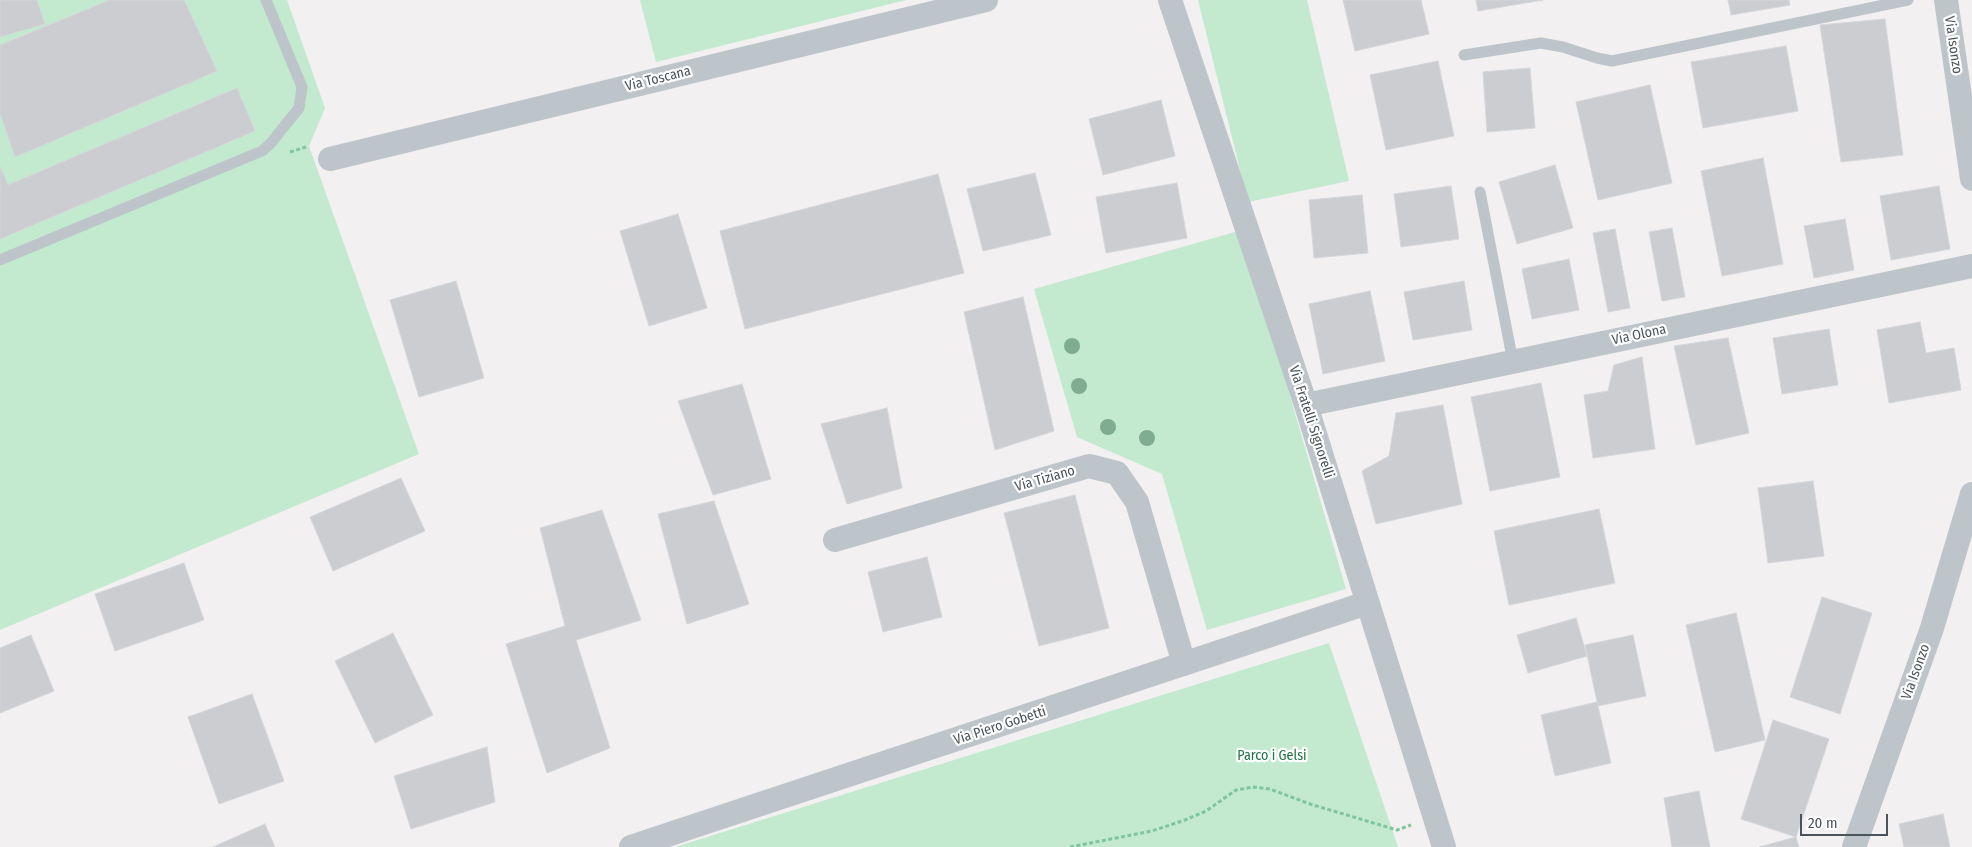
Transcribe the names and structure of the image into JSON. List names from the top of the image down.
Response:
{
  "streets": {
    "street": [
      "Via Isonzo",
      "Via Toscana",
      "Via Olona",
      "Via Fratelli Signorelli",
      "Via Tiziano",
      "Via Piero Gobetti"
    ]
  },
  "crossings": [
    ["Via Olona", "Via Fratelli Signorelli"],
    ["Via Fratelli Signorelli", "Via Piero Gobetti"],
    ["Via Tiziano", "Via Piero Gobetti"]
  ],
  "parks": ["Parco i Gelsi"],
  "scale_bar": "20 m"
}
